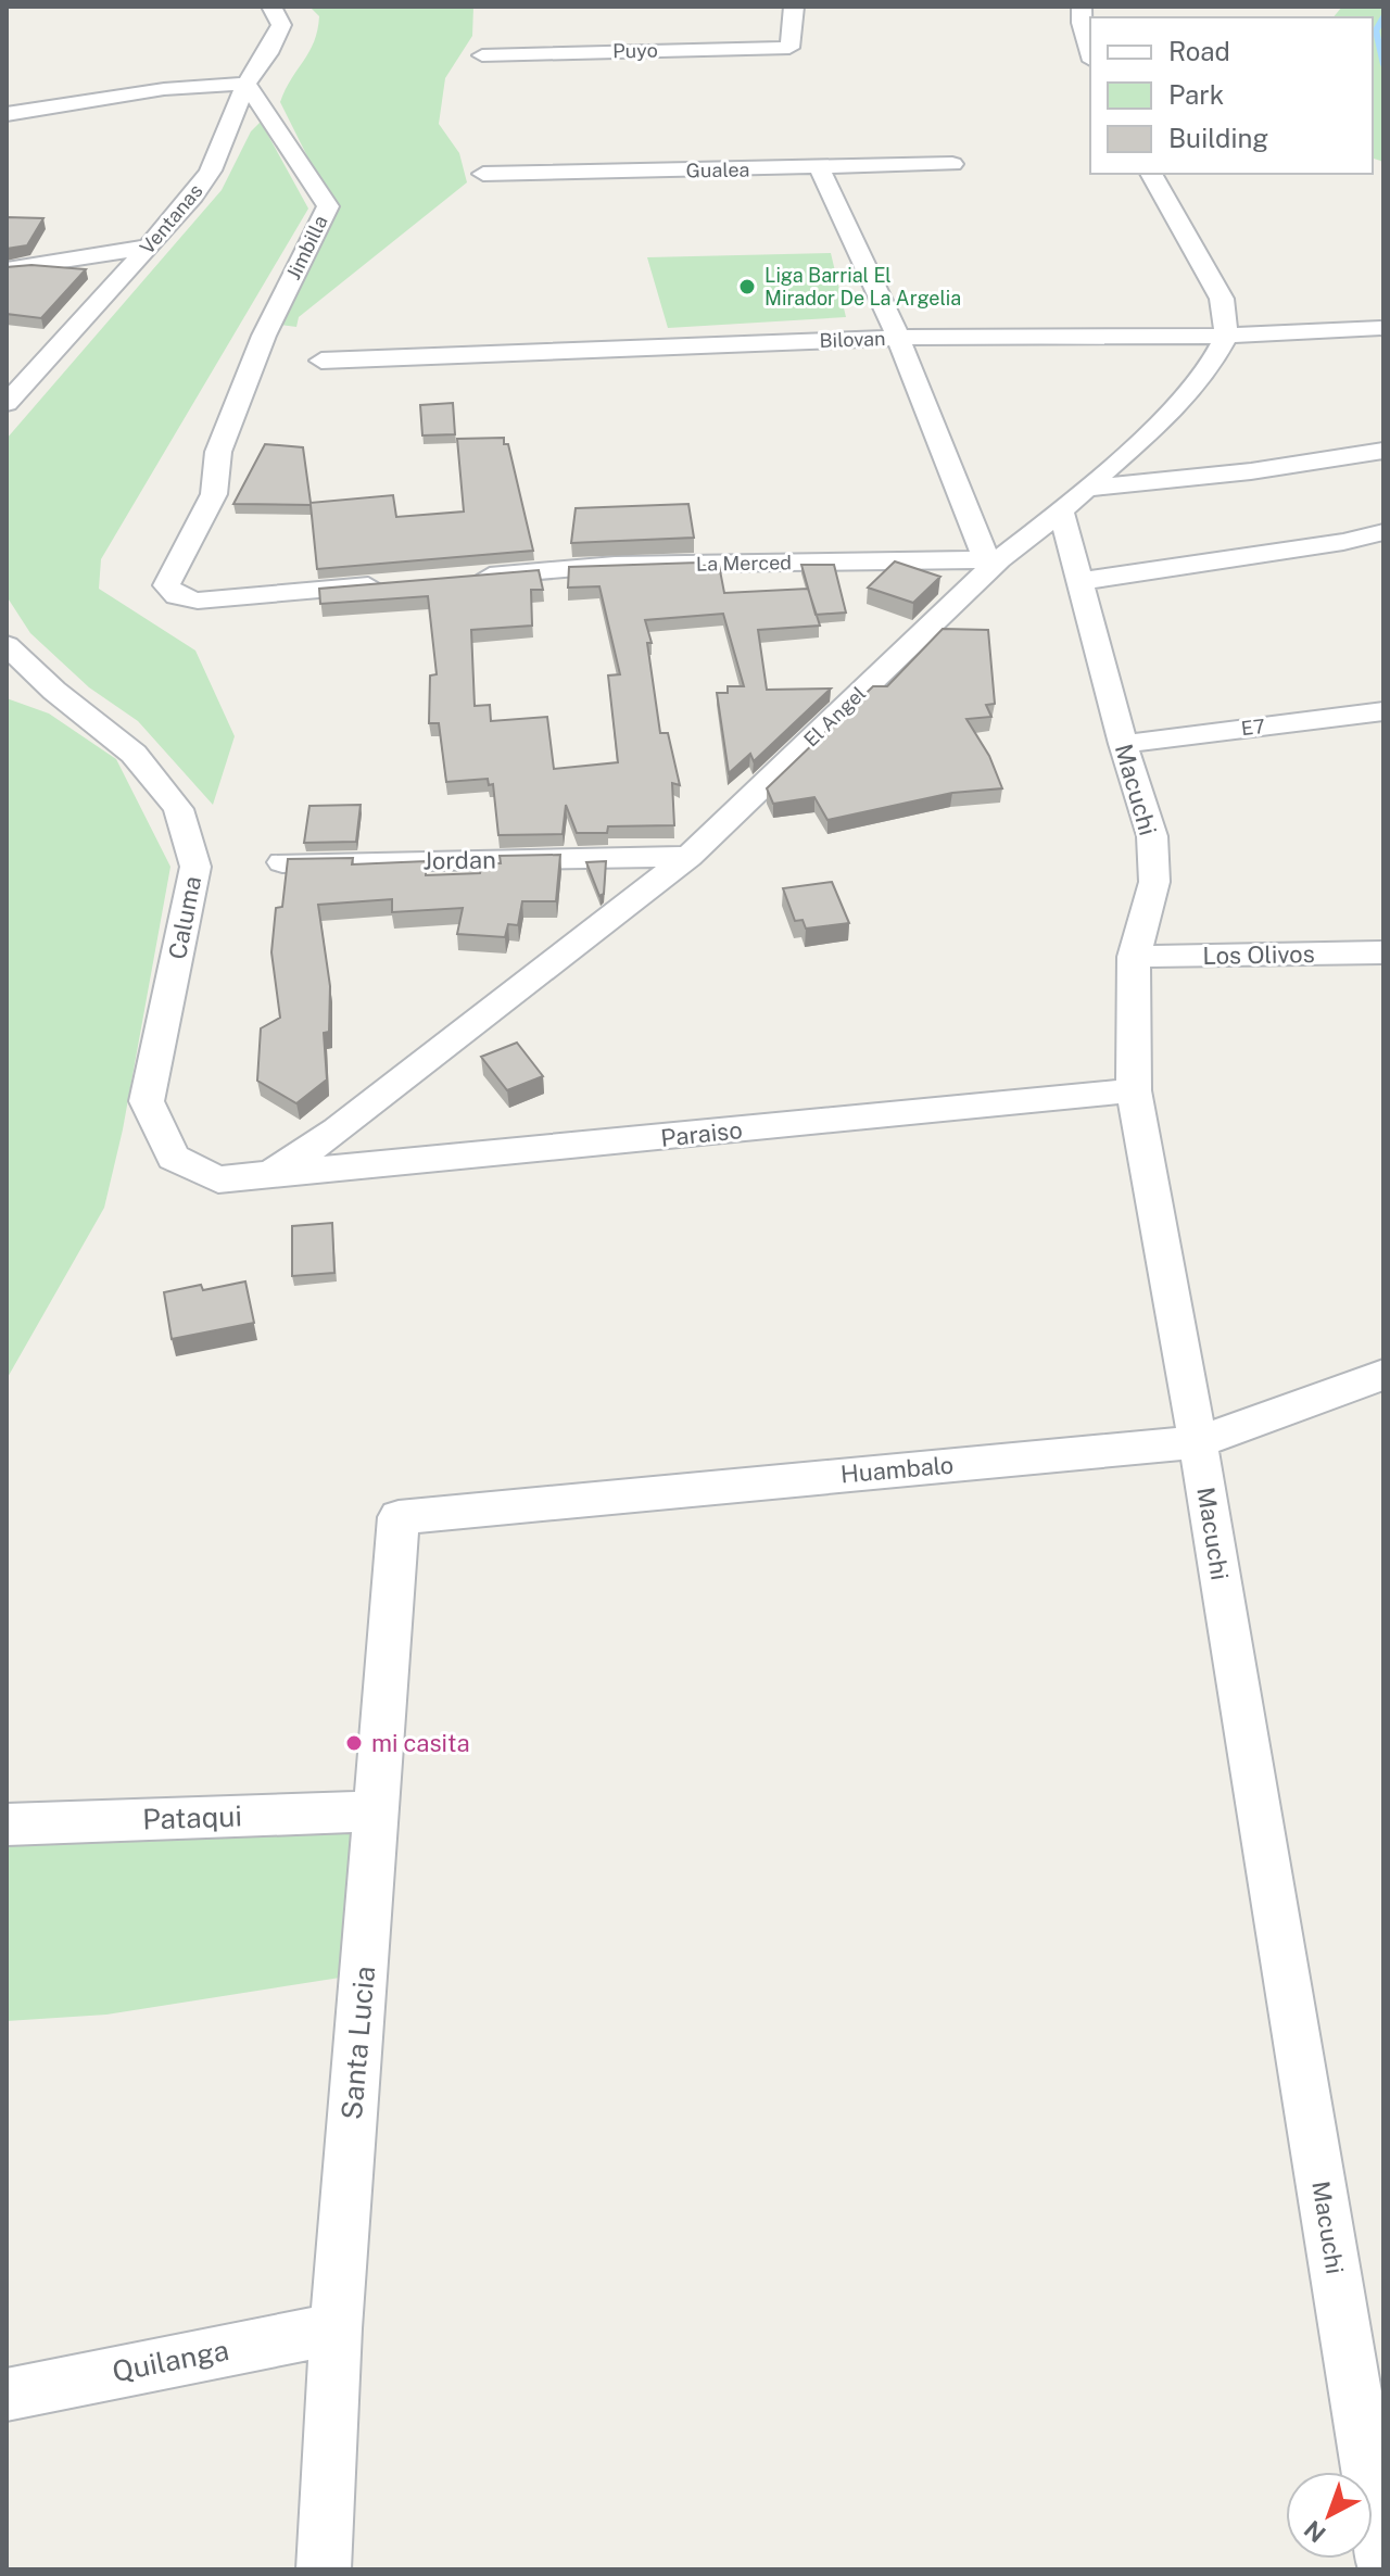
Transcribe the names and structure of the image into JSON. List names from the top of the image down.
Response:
{
  "streets": {
    "street": [
      "Puyo",
      "Gualea",
      "Ventanas",
      "Jimbilla",
      "Bilovan",
      "La Merced",
      "El Angel",
      "E7",
      "Macuchi",
      "Jordan",
      "Caluma",
      "Los Olivos",
      "Paraiso",
      "Huambalo",
      "Pataqui",
      "Santa Lucia",
      "Quilanga"
    ]
  },
  "crossings": [
    ["Ventanas", "Jimbilla"],
    ["Bilovan", "El Angel"],
    ["La Merced", "El Angel"],
    ["El Angel", "Macuchi"],
    ["El Angel", "Jordan"],
    ["El Angel", "Caluma"],
    ["El Angel", "Paraiso"],
    ["E7", "Macuchi"],
    ["Macuchi", "Los Olivos"],
    ["Macuchi", "Paraiso"],
    ["Macuchi", "Huambalo"],
    ["Caluma", "Paraiso"],
    ["Huambalo", "Santa Lucia"],
    ["Pataqui", "Santa Lucia"],
    ["Santa Lucia", "Quilanga"]
  ],
  "places": ["Liga Barrial El Mirador De La Argelia", "mi casita"],
  "legend": ["Road", "Park", "Building"],
  "north": "bottom left"
}
